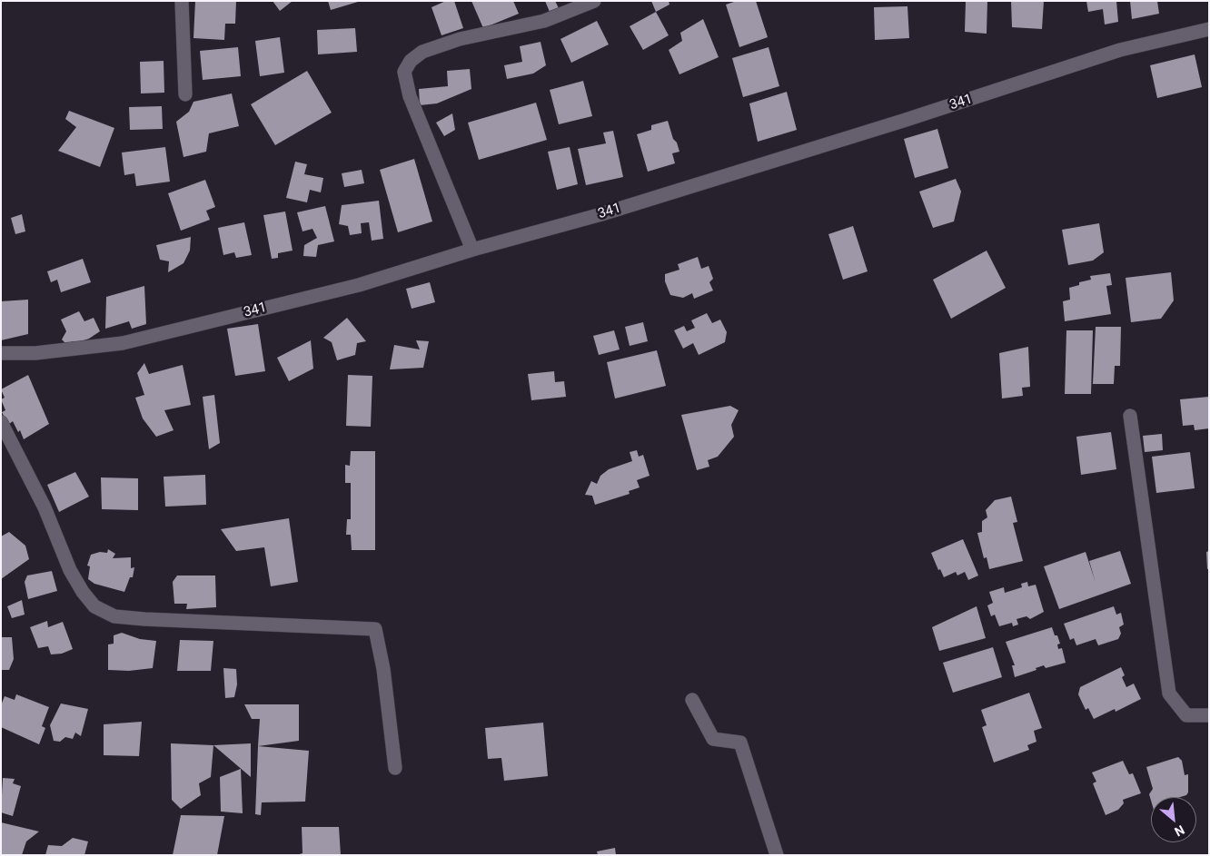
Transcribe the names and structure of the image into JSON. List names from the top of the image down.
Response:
{
  "streets": {
    "street": ["341"]
  },
  "north": "bottom right"
}
